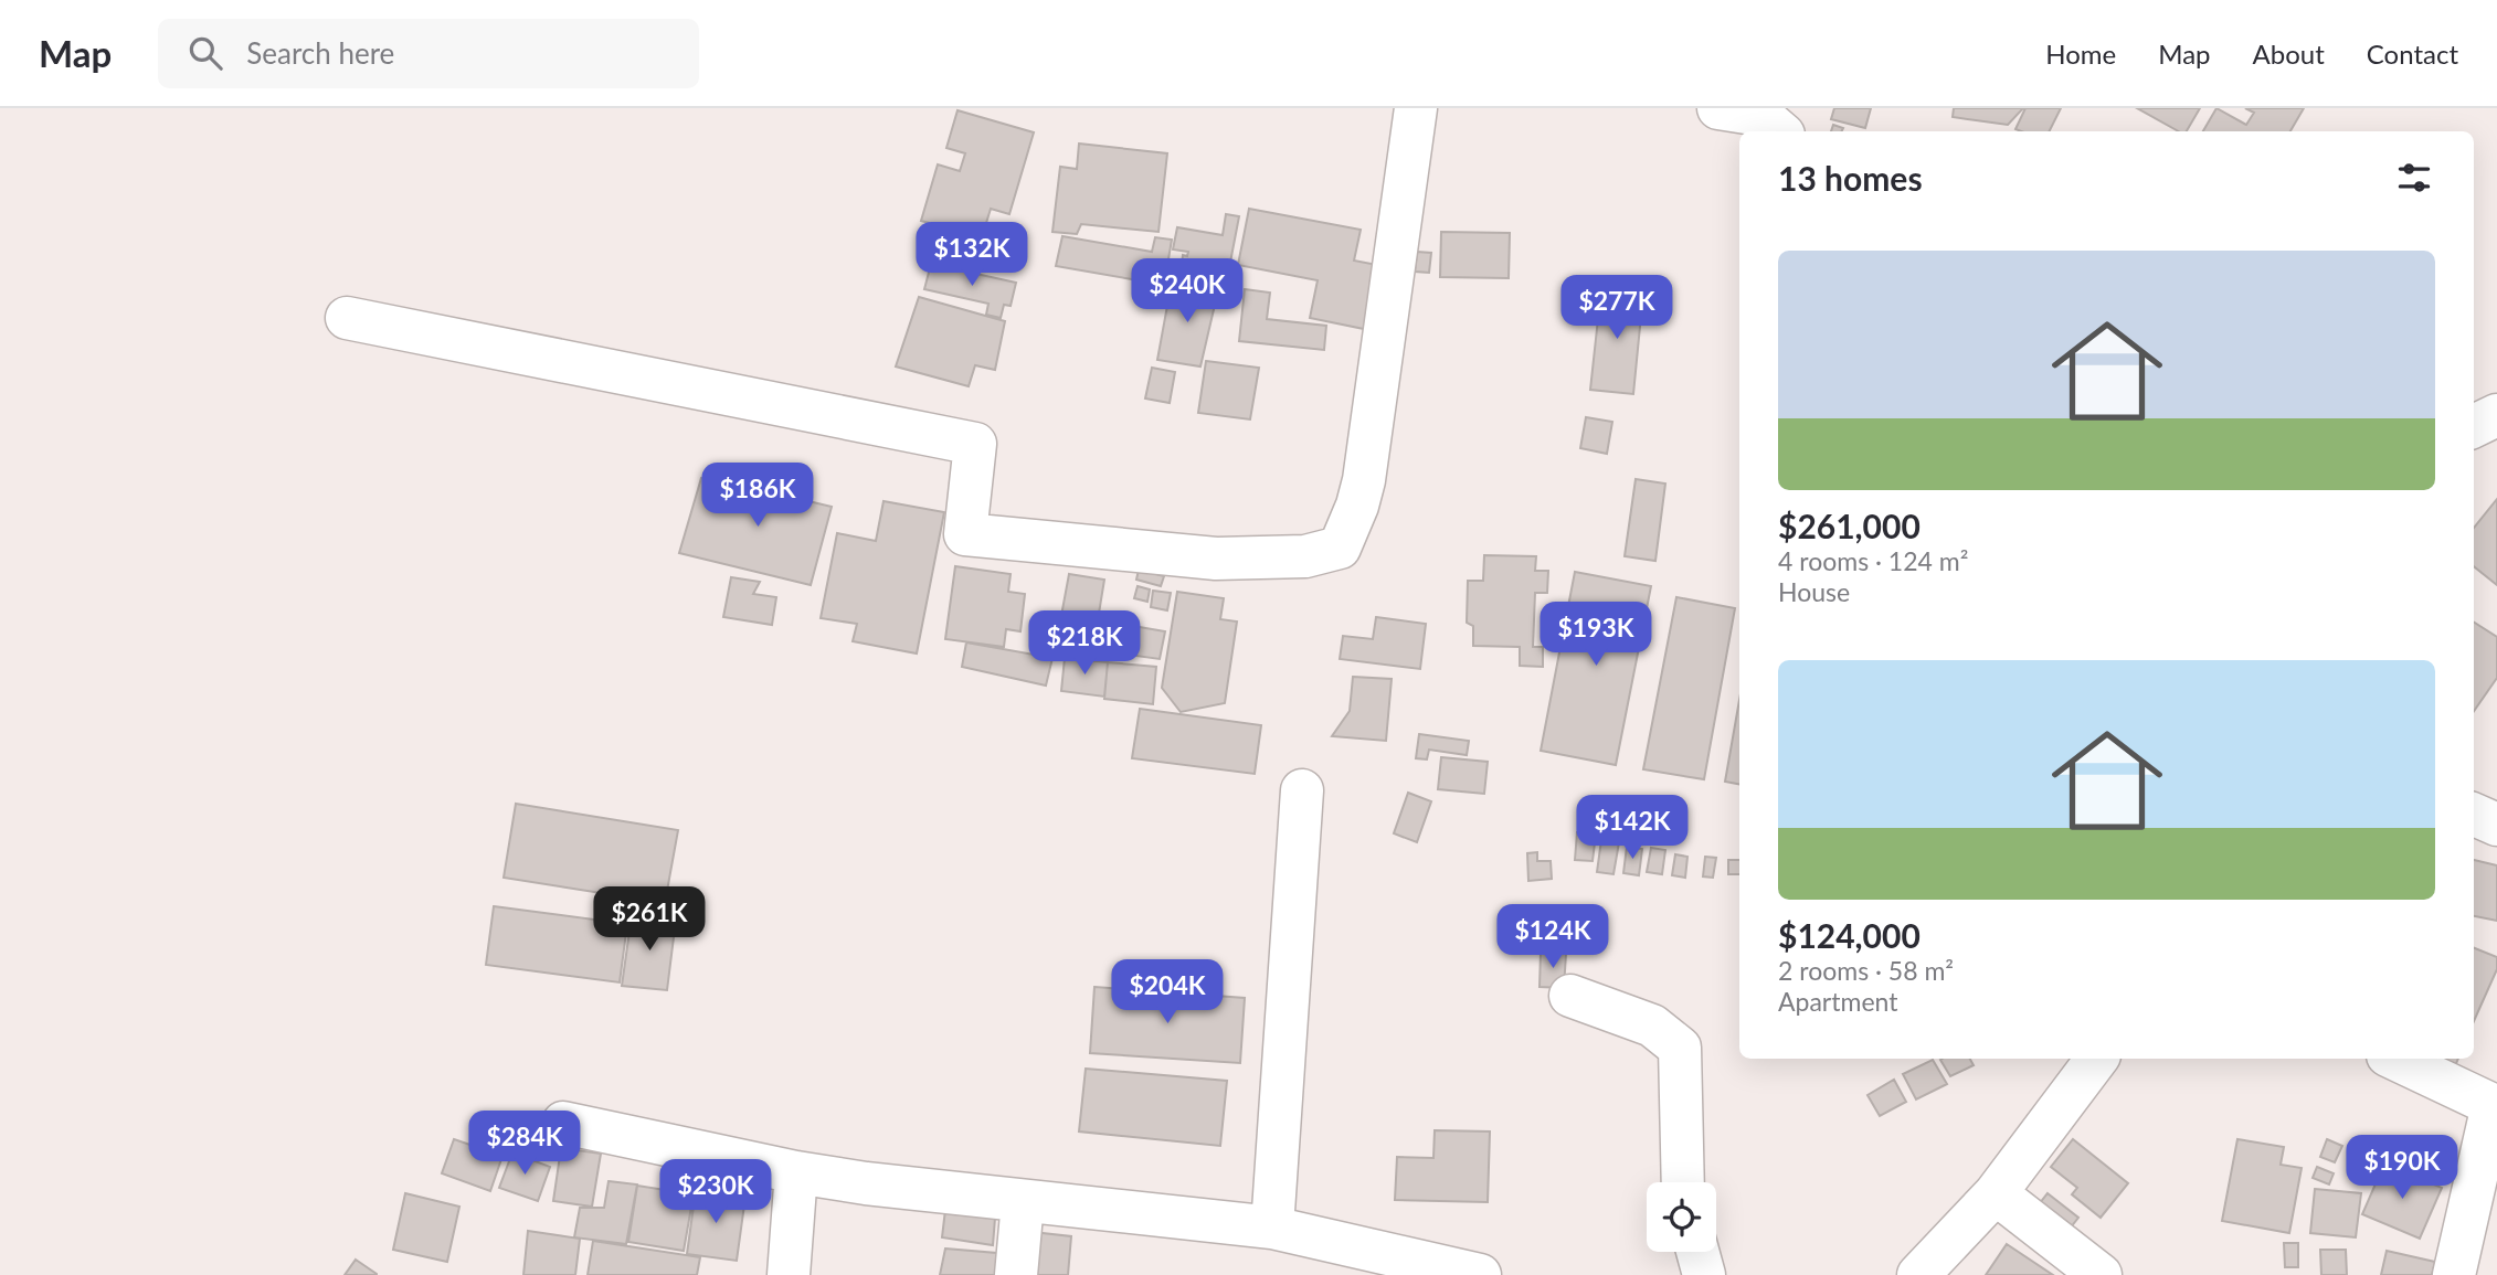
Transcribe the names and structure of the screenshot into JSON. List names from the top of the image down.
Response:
{
  "page": {
    "header": "Map",
    "search": "Search here",
    "nav": [
      "Home",
      "Map",
      "About",
      "Contact"
    ],
    "heading": "13 homes",
    "price": [
      "$132K",
      "$240K",
      "$277K",
      "$186K",
      "$193K",
      "$218K",
      "$142K",
      "$261K",
      "$124K",
      "$204K",
      "$284K",
      "$190K",
      "$230K"
    ],
    "list": [
      {
        "name": "$261,000",
        "note": "4 rooms · 124 m² · House"
      },
      {
        "name": "$124,000",
        "note": "2 rooms · 58 m² · Apartment"
      }
    ]
  }
}
